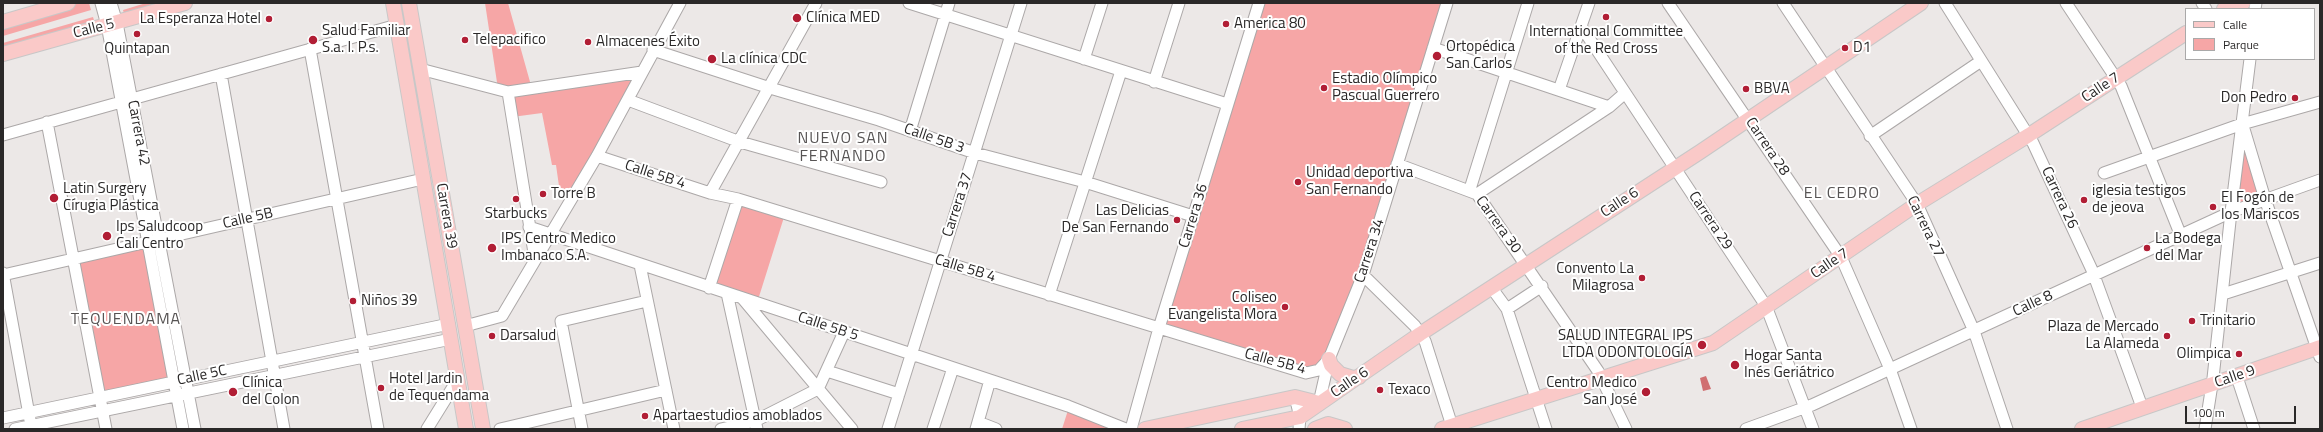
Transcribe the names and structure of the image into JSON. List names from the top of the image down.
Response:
{
  "streets": {
    "main road": [
      "Calle 5",
      "Calle 7",
      "Calle 6",
      "Carrera 39",
      "Carrera 34",
      "Calle 9"
    ],
    "street": [
      "Carrera 42",
      "Calle 5B 3",
      "Carrera 28",
      "Calle 5B 4",
      "Carrera 26",
      "Carrera 37",
      "Carrera 36",
      "Calle 5B",
      "Carrera 29",
      "Carrera 30",
      "Carrera 27",
      "Calle 8",
      "Calle 5B 5",
      "Calle 5C"
    ]
  },
  "crossings": [
    ["Calle 5", "Carrera 42"],
    ["Calle 7", "Carrera 28"],
    ["Calle 7", "Carrera 26"],
    ["Calle 7", "Carrera 29"],
    ["Calle 7", "Carrera 30"],
    ["Calle 7", "Carrera 27"],
    ["Carrera 42", "Calle 5B"],
    ["Carrera 42", "Calle 5C"],
    ["Calle 5B 3", "Carrera 37"],
    ["Calle 5B 3", "Carrera 36"],
    ["Carrera 28", "Calle 6"],
    ["Carrera 28", "Calle 8"],
    ["Calle 5B 4", "Carrera 37"],
    ["Calle 5B 4", "Carrera 36"],
    ["Calle 5B 4", "Carrera 34"],
    ["Carrera 26", "Calle 8"],
    ["Carrera 26", "Calle 9"],
    ["Calle 6", "Carrera 29"],
    ["Calle 6", "Carrera 30"],
    ["Calle 6", "Carrera 27"],
    ["Calle 6", "Carrera 34"],
    ["Carrera 37", "Calle 5B 5"],
    ["Carrera 39", "Calle 5B"],
    ["Carrera 39", "Calle 5C"],
    ["Carrera 29", "Calle 8"],
    ["Carrera 27", "Calle 8"]
  ],
  "districts": ["NUEVO SAN FERNANDO", "EL CEDRO", "TEQUENDAMA"],
  "places": [
    "International Committee of the Red Cross",
    "Clínica MED",
    "La Esperanza Hotel",
    "America 80",
    "Quintapan",
    "Salud Familiar S.a. I. P.s.",
    "Telepacifico",
    "Almacenes Éxito",
    "D1",
    "Ortopédica San Carlos",
    "La clínica CDC",
    "Estadio Olímpico Pascual Guerrero",
    "BBVA",
    "Don Pedro",
    "Unidad deportiva San Fernando",
    "Torre B",
    "Latin Surgery Círugia Plástica",
    "Starbucks",
    "iglesia testigos de jeova",
    "El Fogón de los Mariscos",
    "Las Delicias De San Fernando",
    "Ips Saludcoop Cali Centro",
    "IPS Centro Medico Imbanaco S.A.",
    "La Bodega del Mar",
    "Convento La Milagrosa",
    "Niños 39",
    "Coliseo Evangelista Mora",
    "Trinitario",
    "Darsalud",
    "Plaza de Mercado La Alameda",
    "SALUD INTEGRAL IPS LTDA ODONTOLOGÍA",
    "Olimpica",
    "Hogar Santa Inés Geriátrico",
    "Hotel Jardin de Tequendama",
    "Texaco",
    "Clínica del Colon",
    "Centro Medico San José",
    "Apartaestudios amoblados"
  ],
  "legend": ["Calle", "Parque"],
  "scale_bar": "100 m"
}
